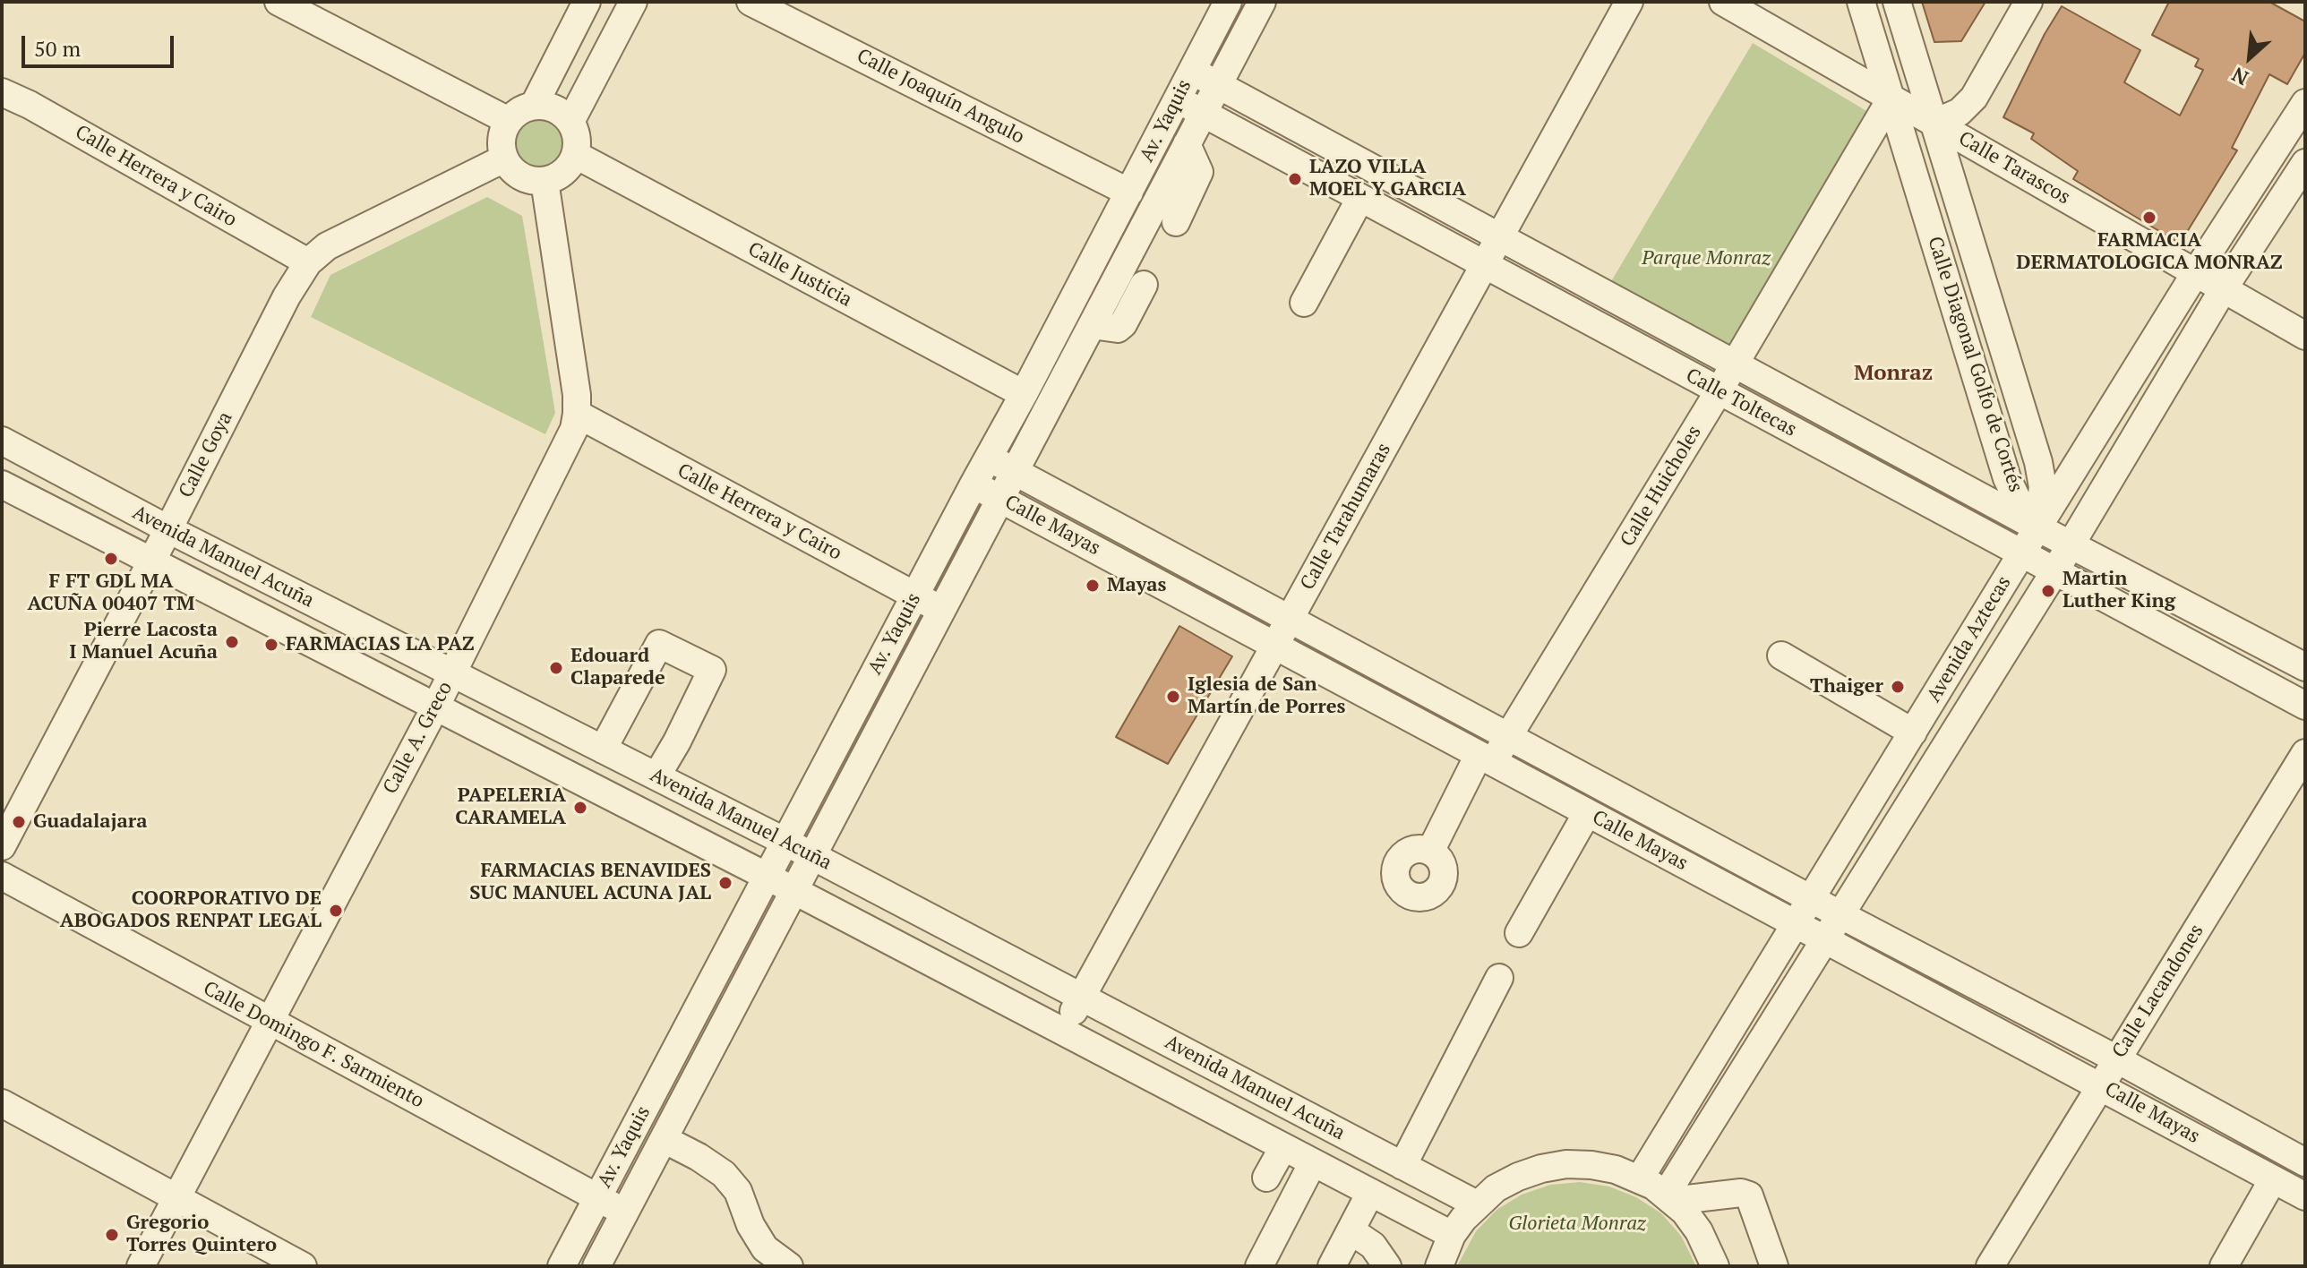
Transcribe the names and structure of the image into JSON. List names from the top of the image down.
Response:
{
  "streets": {
    "street": [
      "Calle Joaquín Angulo",
      "Av. Yaquis",
      "Calle Tarascos",
      "Calle Herrera y Cairo",
      "Calle Justicia",
      "Calle Diagonal Golfo de Cortés",
      "Calle Toltecas",
      "Calle Goya",
      "Calle Huicholes",
      "Calle Tarahumaras",
      "Calle Mayas",
      "Avenida Manuel Acuña",
      "Avenida Aztecas",
      "Calle A. Greco",
      "Calle Lacandones",
      "Calle Domingo F. Sarmiento"
    ]
  },
  "crossings": [
    ["Calle Joaquín Angulo", "Av. Yaquis"],
    ["Av. Yaquis", "Calle Herrera y Cairo"],
    ["Av. Yaquis", "Calle Justicia"],
    ["Av. Yaquis", "Calle Toltecas"],
    ["Av. Yaquis", "Calle Mayas"],
    ["Av. Yaquis", "Avenida Manuel Acuña"],
    ["Av. Yaquis", "Calle Domingo F. Sarmiento"],
    ["Calle Tarascos", "Calle Diagonal Golfo de Cortés"],
    ["Calle Tarascos", "Calle Huicholes"],
    ["Calle Tarascos", "Avenida Aztecas"],
    ["Calle Herrera y Cairo", "Calle Goya"],
    ["Calle Herrera y Cairo", "Calle A. Greco"],
    ["Calle Justicia", "Calle Goya"],
    ["Calle Justicia", "Calle A. Greco"],
    ["Calle Diagonal Golfo de Cortés", "Calle Toltecas"],
    ["Calle Diagonal Golfo de Cortés", "Calle Huicholes"],
    ["Calle Diagonal Golfo de Cortés", "Avenida Aztecas"],
    ["Calle Toltecas", "Calle Huicholes"],
    ["Calle Toltecas", "Calle Tarahumaras"],
    ["Calle Toltecas", "Avenida Aztecas"],
    ["Calle Goya", "Avenida Manuel Acuña"],
    ["Calle Goya", "Calle A. Greco"],
    ["Calle Huicholes", "Calle Mayas"],
    ["Calle Tarahumaras", "Calle Mayas"],
    ["Calle Tarahumaras", "Avenida Manuel Acuña"],
    ["Calle Mayas", "Avenida Aztecas"],
    ["Calle Mayas", "Calle Lacandones"],
    ["Avenida Manuel Acuña", "Calle A. Greco"],
    ["Calle A. Greco", "Calle Domingo F. Sarmiento"]
  ],
  "districts": ["Monraz"],
  "parks": ["Parque Monraz", "Glorieta Monraz"],
  "places": [
    "LAZO VILLA MOEL Y GARCIA",
    "FARMACIA DERMATOLOGICA MONRAZ",
    "F FT GDL MA ACUÑA 00407 TM",
    "Mayas",
    "Martin Luther King",
    "Pierre Lacosta I Manuel Acuña",
    "FARMACIAS LA PAZ",
    "Edouard Claparede",
    "Thaiger",
    "Iglesia de San Martín de Porres",
    "PAPELERIA CARAMELA",
    "Guadalajara",
    "FARMACIAS BENAVIDES SUC MANUEL ACUNA JAL",
    "COORPORATIVO DE ABOGADOS RENPAT LEGAL",
    "Gregorio Torres Quintero"
  ],
  "scale_bar": "50 m",
  "north": "bottom left"
}
